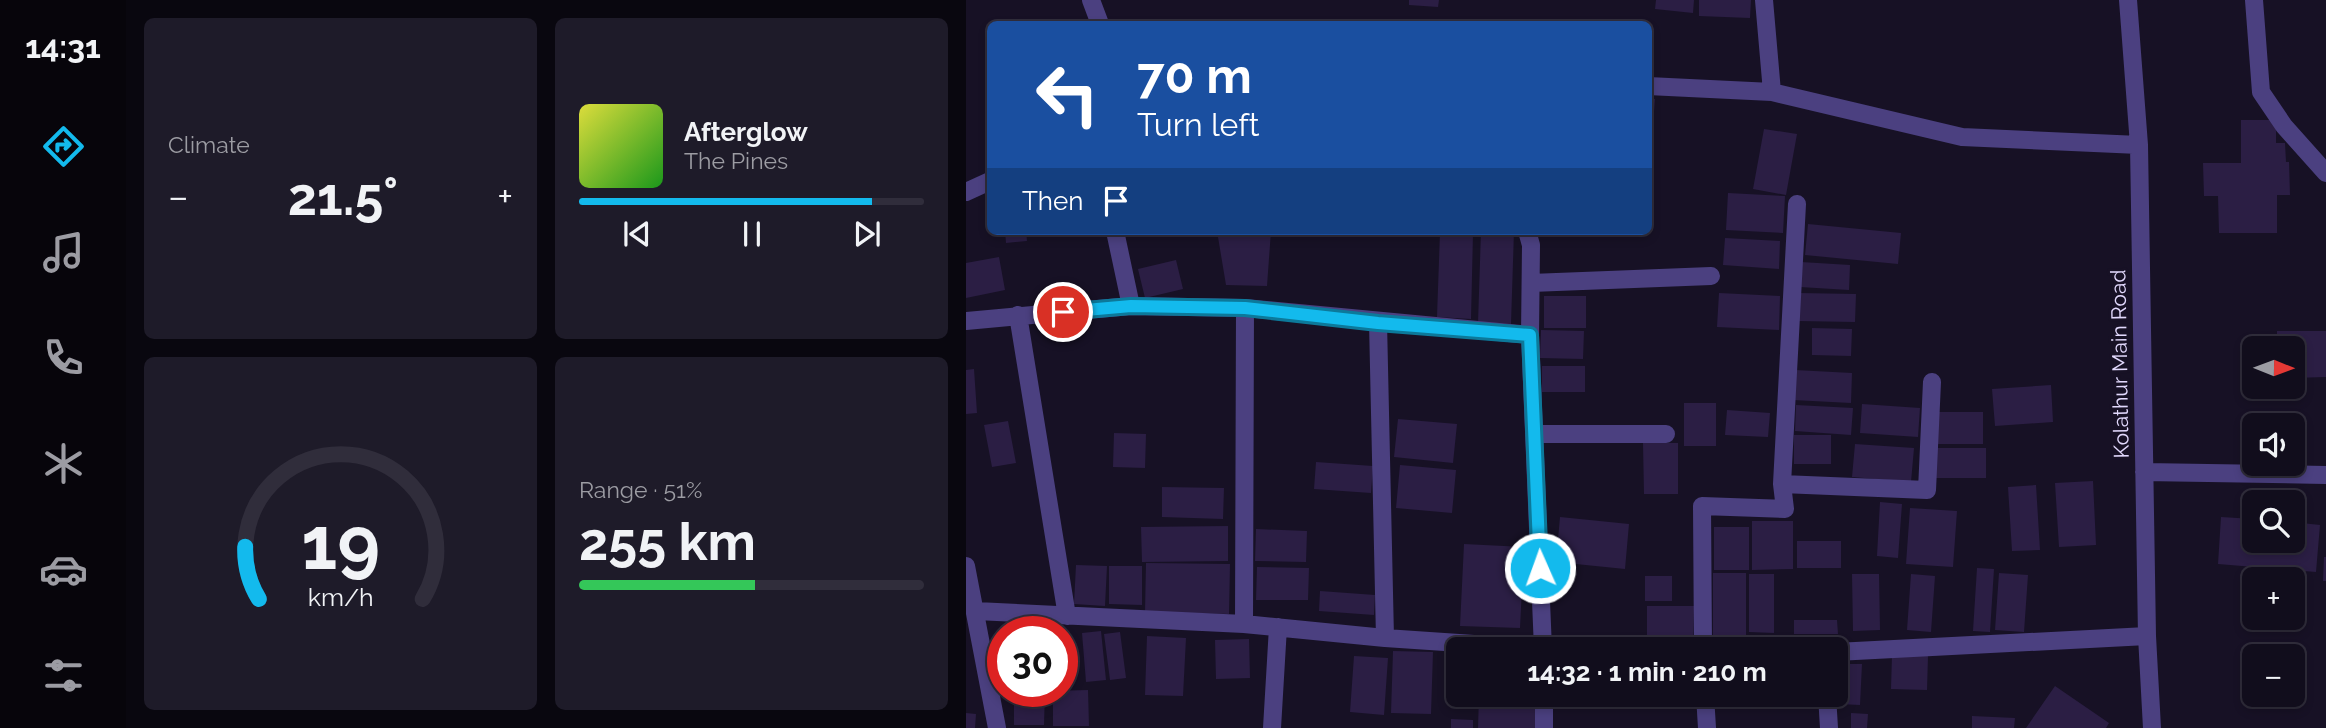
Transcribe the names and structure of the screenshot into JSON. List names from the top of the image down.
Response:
{
  "streets": {
    "street": ["Kolathur Main Road"]
  },
  "north": "right",
  "page": {
    "tabs": "14:31",
    "tile": [
      "Climate",
      ["Range · 51%", "255 km"]
    ],
    "turn": ["70 m", "Turn left"],
    "song": ["Afterglow", "The Pines"],
    "heat": ["−", "21.5°", "+"],
    "then": "Then",
    "map_buttons": ["+", "−"],
    "limit": "30",
    "trip": "14:32 · 1 min · 210 m",
    "gauge": ["19", "km/h"]
  }
}
